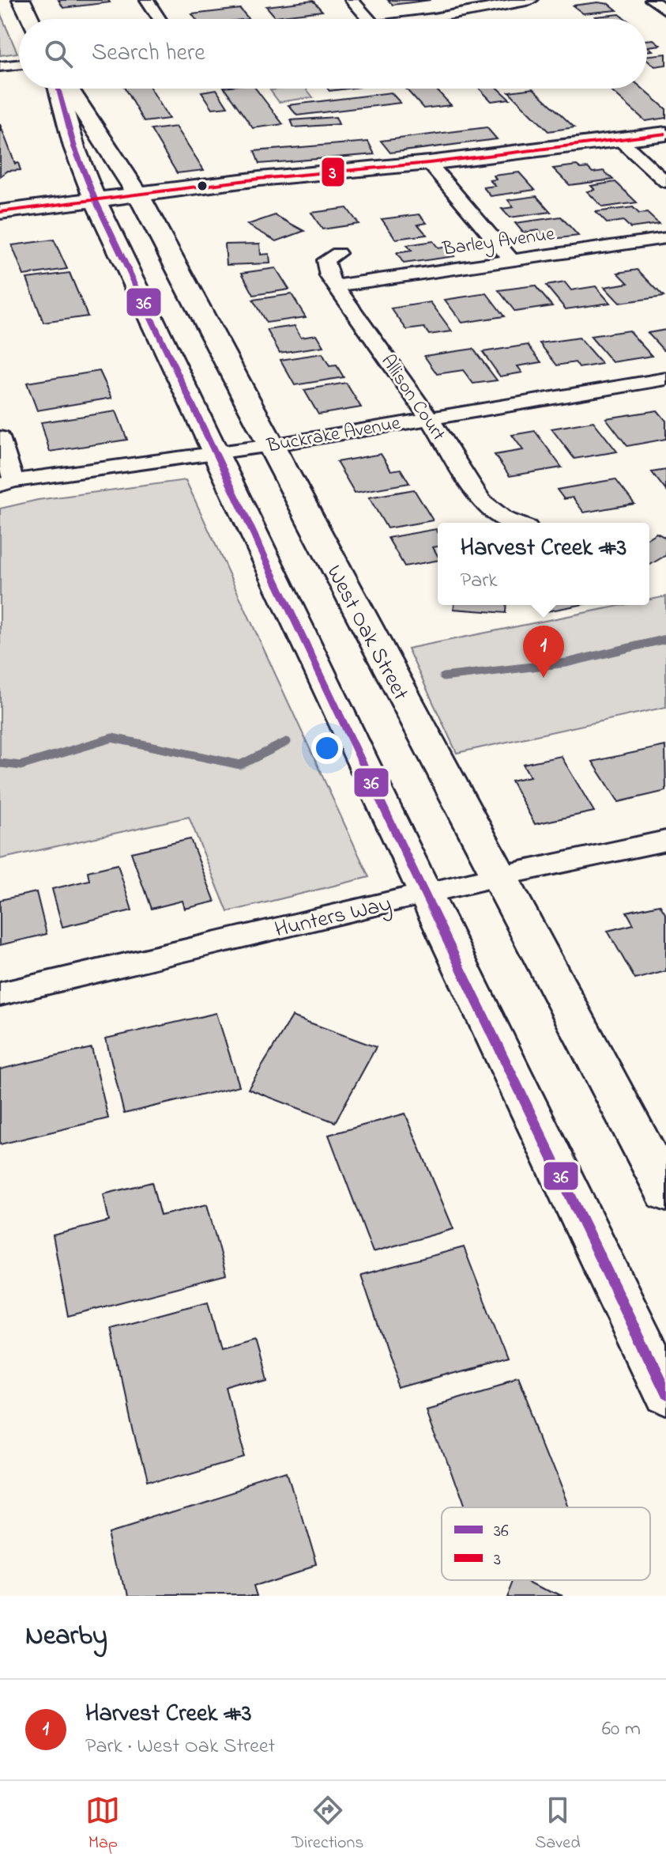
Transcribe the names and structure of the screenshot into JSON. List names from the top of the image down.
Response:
{
  "streets": {
    "main road": ["West Oak Street"],
    "street": [
      "Barley Avenue",
      "Allison Court",
      "Buckrake Avenue",
      "Hunters Way"
    ]
  },
  "crossings": [
    ["Barley Avenue", "Allison Court"],
    ["Allison Court", "Buckrake Avenue"],
    ["Buckrake Avenue", "West Oak Street"],
    ["West Oak Street", "Hunters Way"]
  ],
  "lines": ["transit line 36", "transit line 3"],
  "legend": ["36", "3"],
  "page": {
    "search": "Search here",
    "popup": ["Harvest Creek #3", "Park"],
    "pins": "1",
    "heading": "Nearby",
    "list": [
      {
        "mark": "1",
        "name": "Harvest Creek #3",
        "note": "Park · West Oak Street",
        "value": "60 m"
      }
    ],
    "nav": ["Map", "Directions", "Saved"]
  }
}
